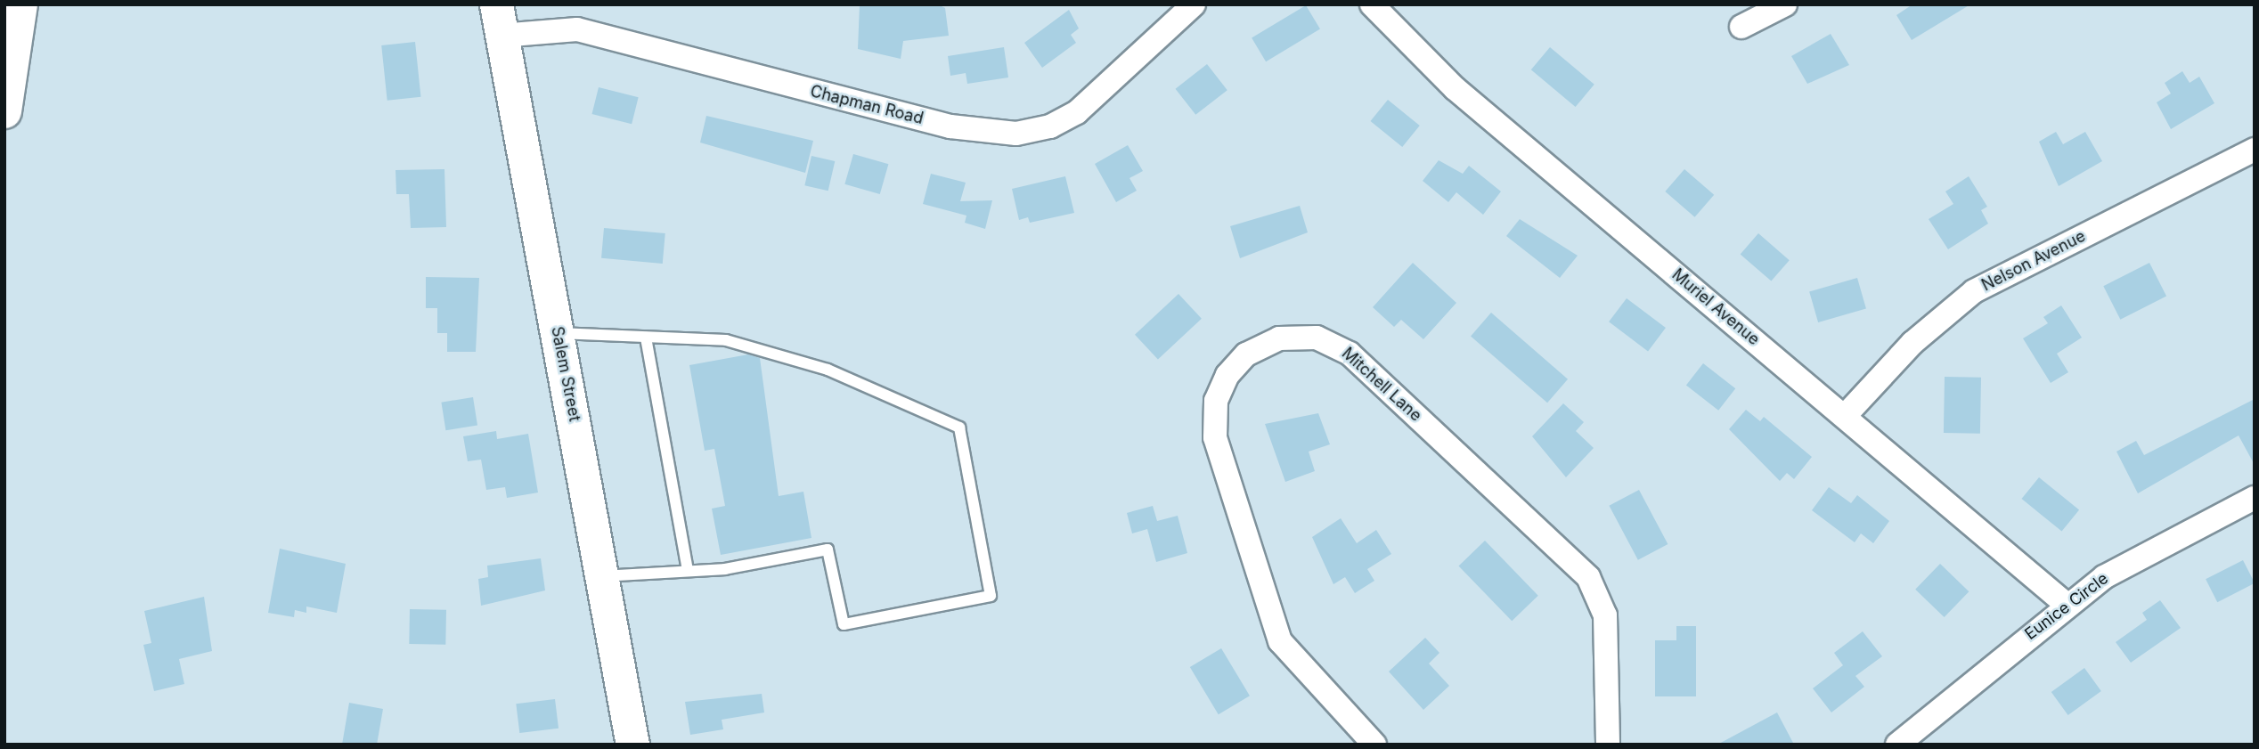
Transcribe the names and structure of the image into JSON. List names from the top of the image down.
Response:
{
  "streets": {
    "main road": ["Salem Street"],
    "street": [
      "Chapman Road",
      "Nelson Avenue",
      "Muriel Avenue",
      "Mitchell Lane",
      "Eunice Circle"
    ]
  },
  "crossings": [
    ["Chapman Road", "Salem Street"],
    ["Nelson Avenue", "Muriel Avenue"],
    ["Muriel Avenue", "Eunice Circle"]
  ]
}
